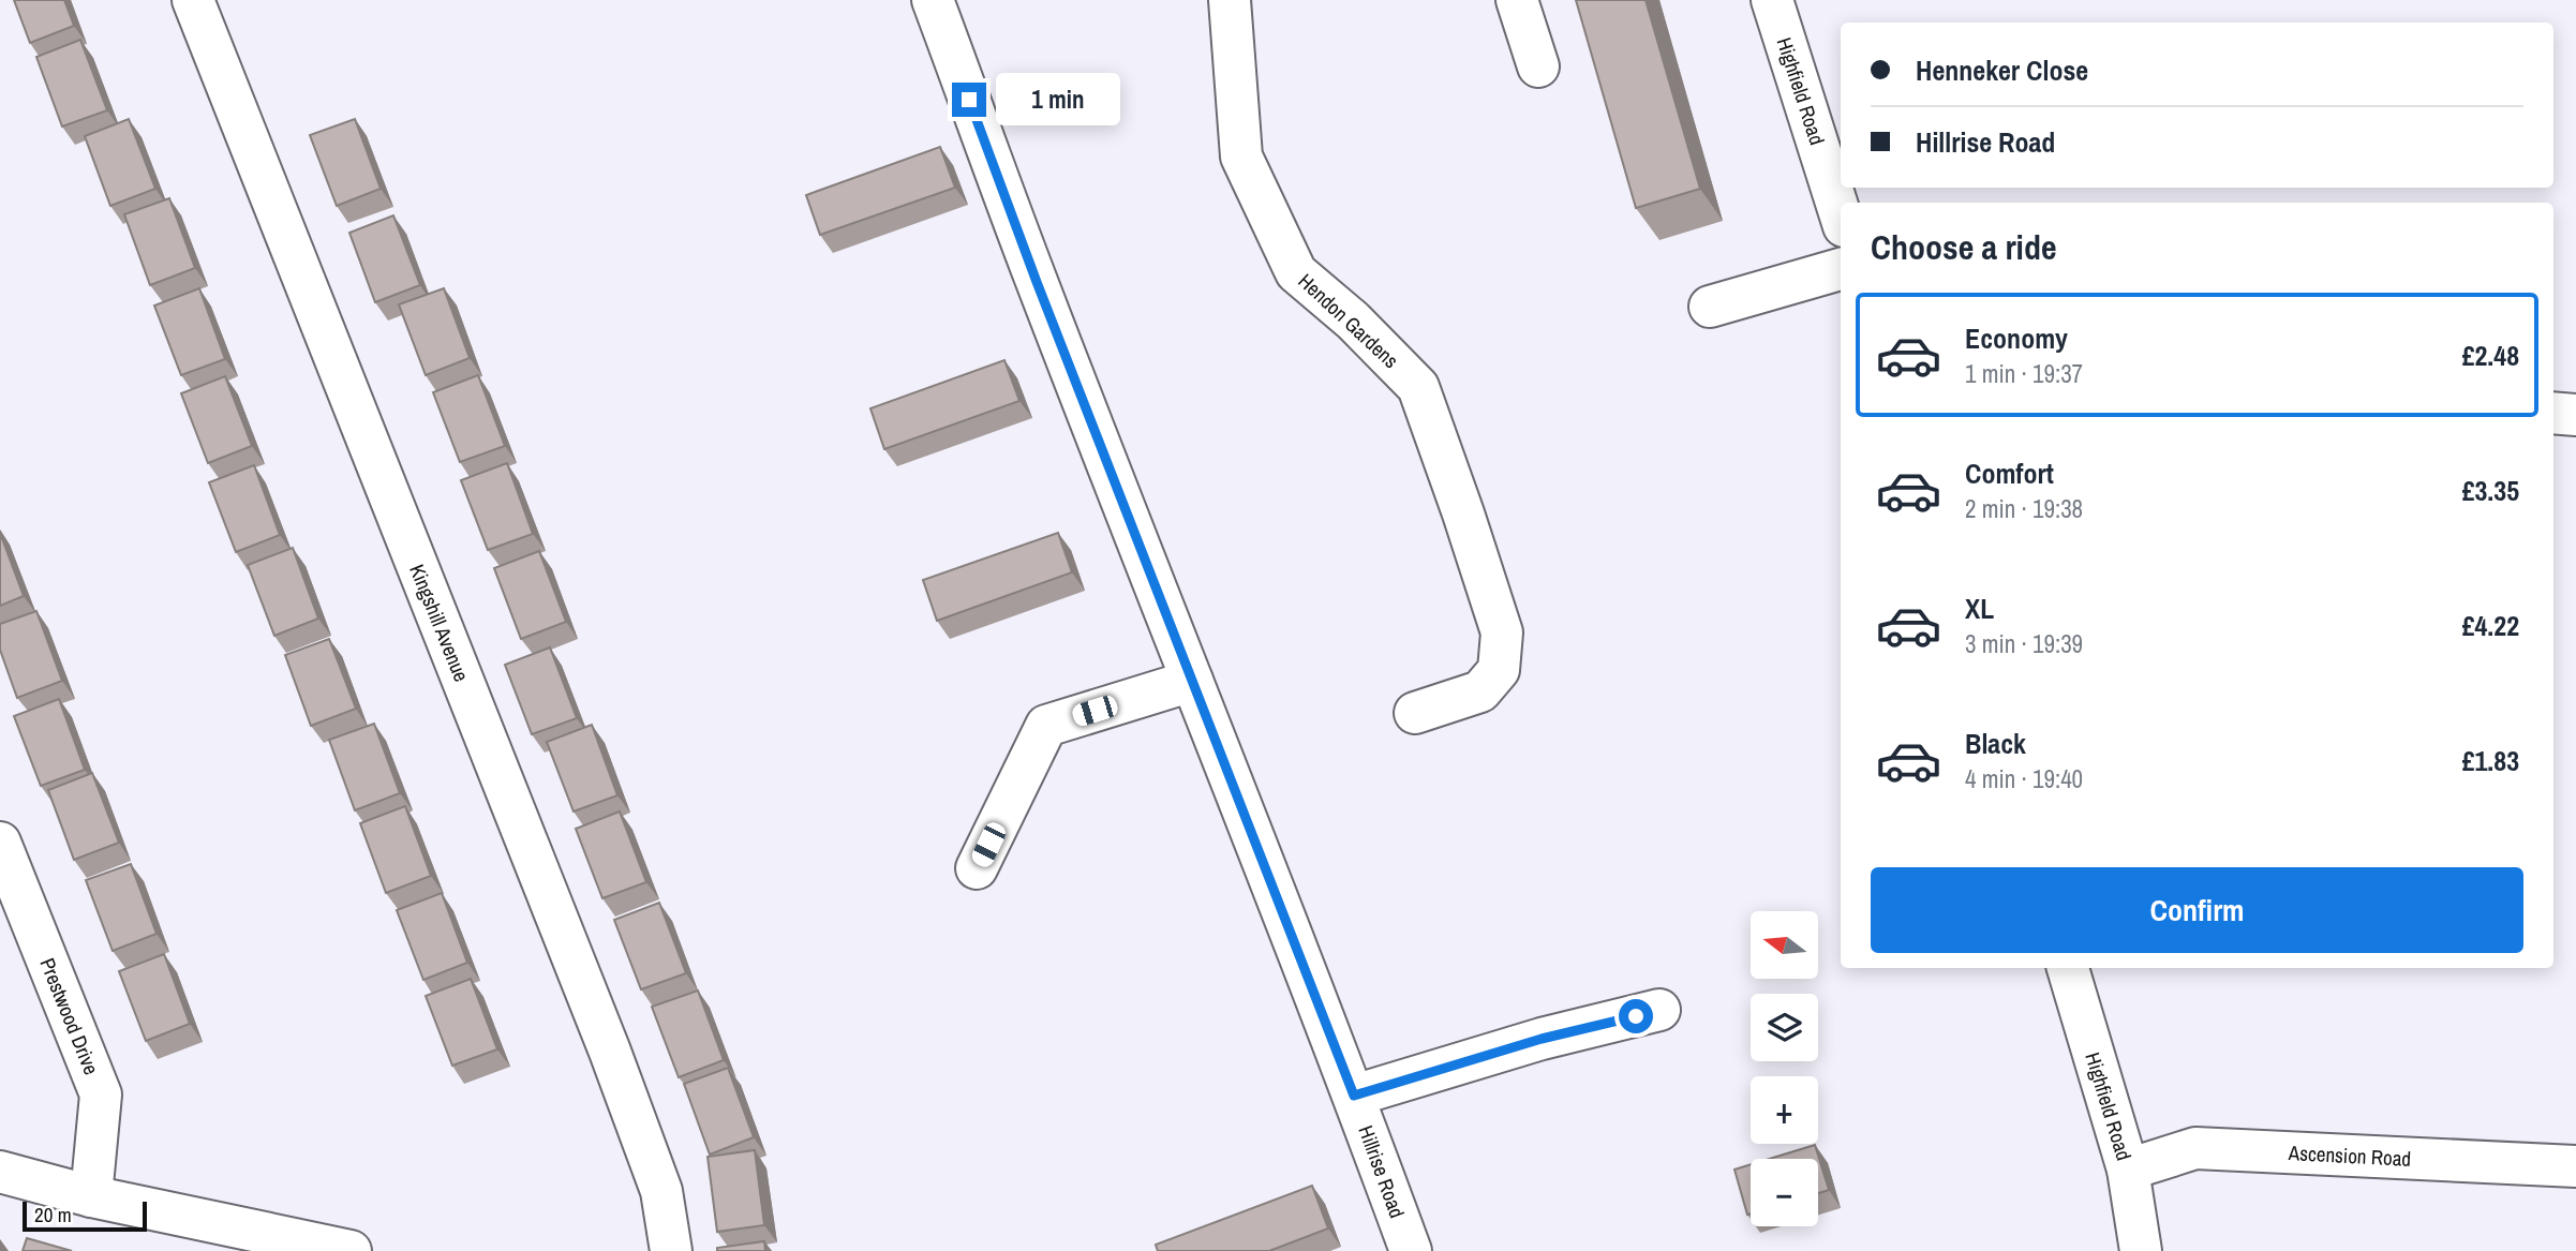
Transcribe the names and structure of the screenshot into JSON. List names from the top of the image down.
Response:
{
  "streets": {
    "street": [
      "Highfield Road",
      "Hendon Gardens",
      "Kingshill Avenue",
      "Prestwood Drive",
      "Ascension Road",
      "Hillrise Road"
    ]
  },
  "crossings": [
    ["Highfield Road", "Ascension Road"]
  ],
  "scale_bar": "20 m",
  "north": "left",
  "page": {
    "banner": ["Henneker Close", "Hillrise Road"],
    "bubble": "1 min",
    "heading": "Choose a ride",
    "list": [
      {
        "name": "Economy",
        "note": "1 min · 19:37",
        "value": "£2.48"
      },
      {
        "name": "Comfort",
        "note": "2 min · 19:38",
        "value": "£3.35"
      },
      {
        "name": "XL",
        "note": "3 min · 19:39",
        "value": "£4.22"
      },
      {
        "name": "Black",
        "note": "4 min · 19:40",
        "value": "£1.83"
      }
    ],
    "buttons": "Confirm",
    "map_buttons": ["+", "−"],
    "scale": "20 m"
  }
}
